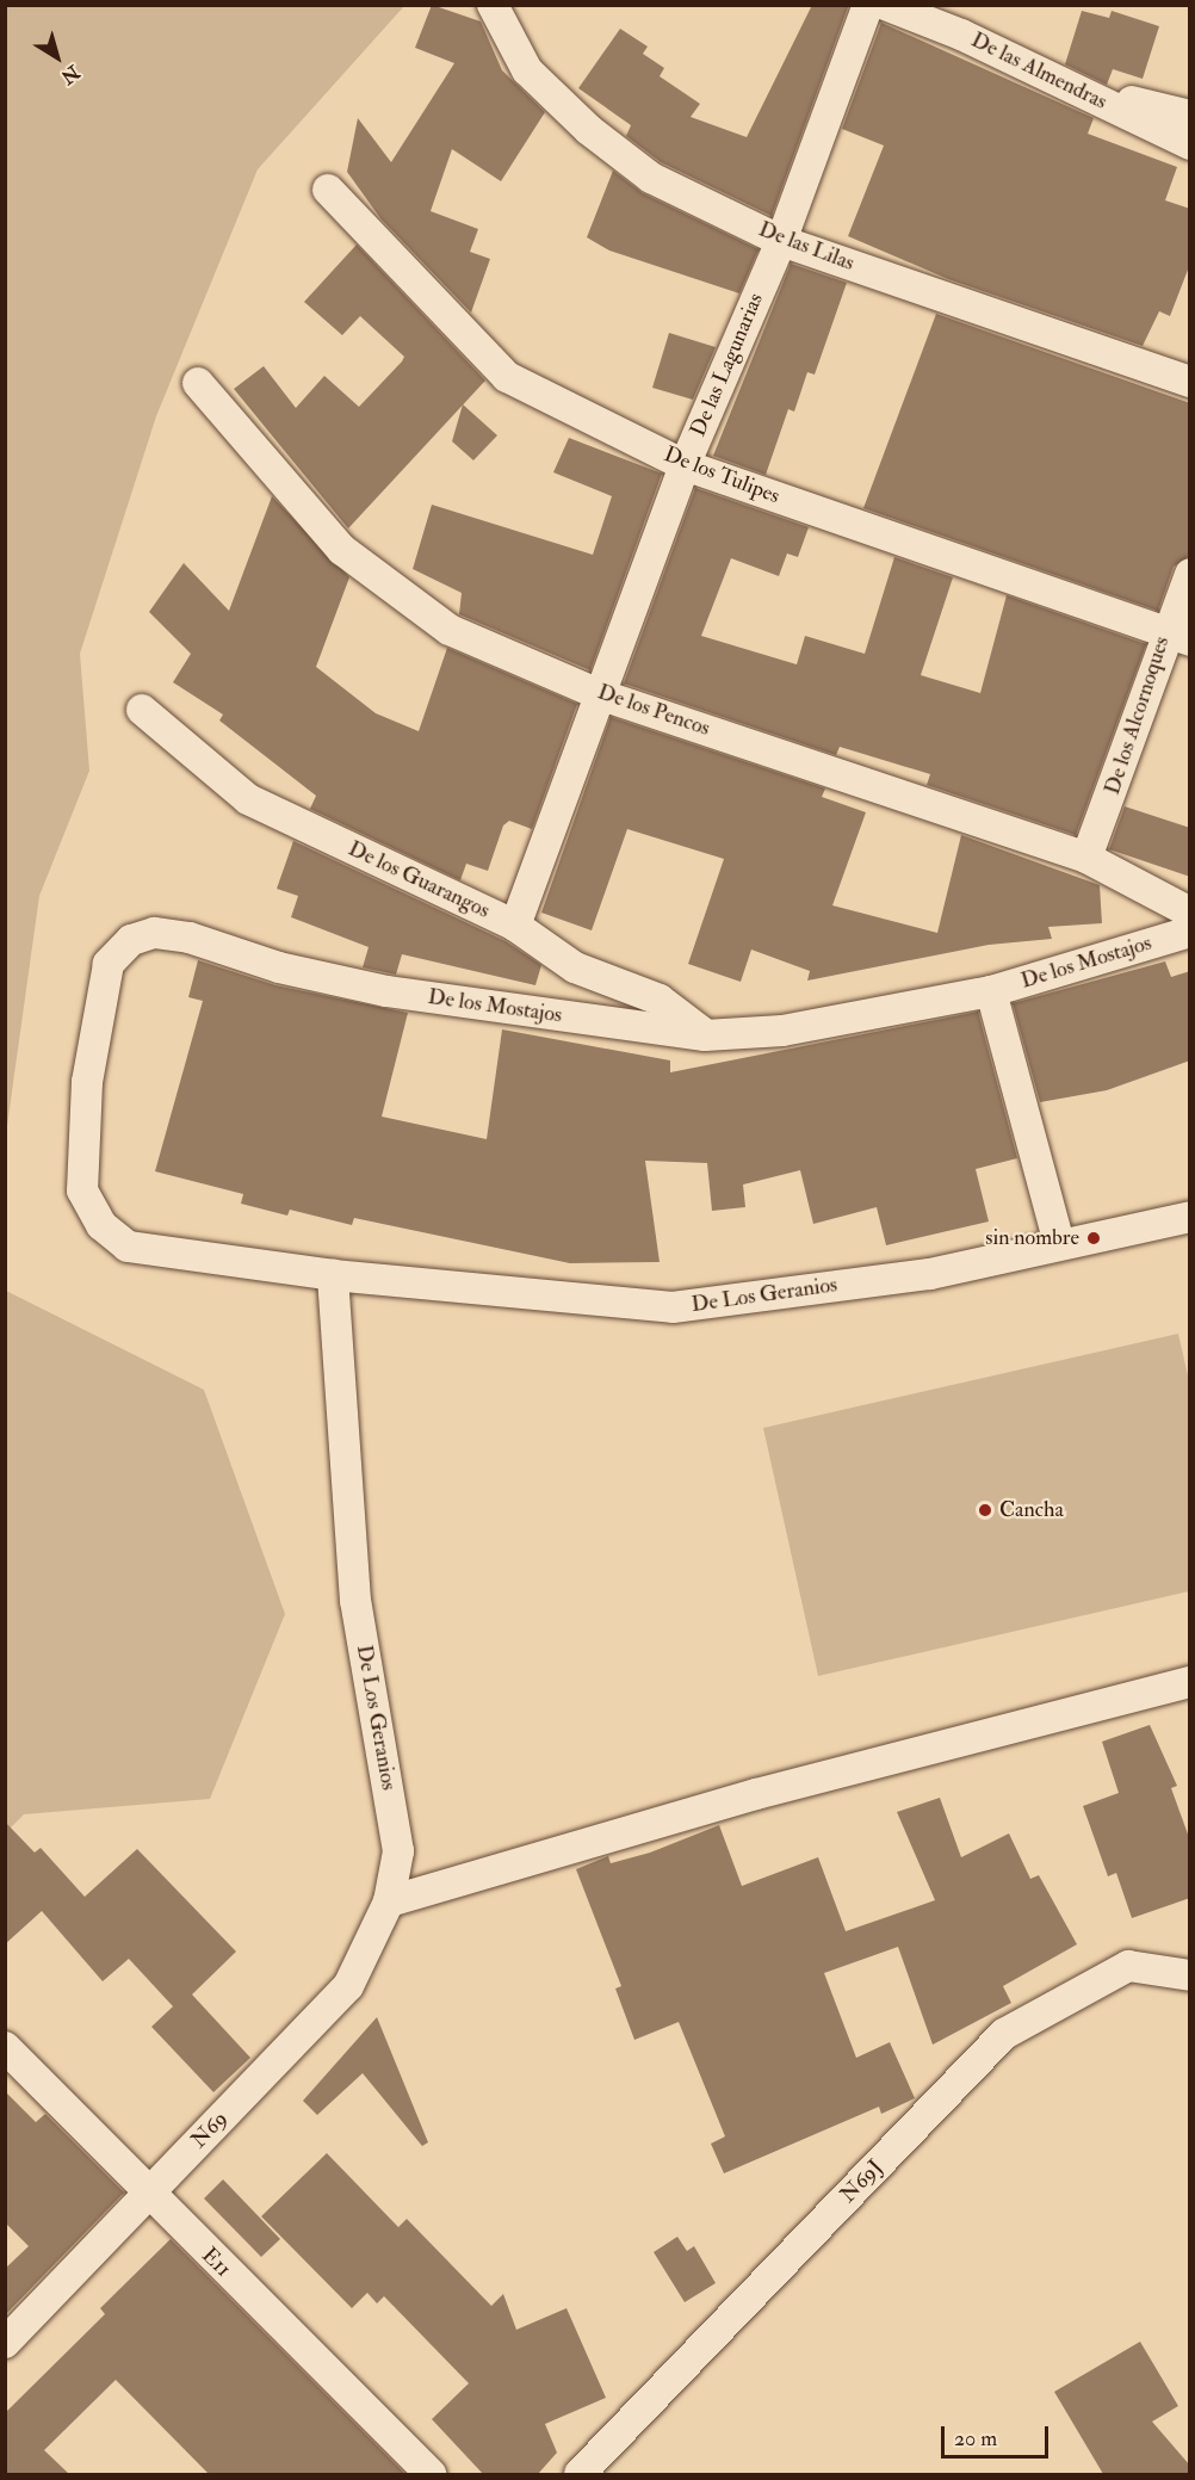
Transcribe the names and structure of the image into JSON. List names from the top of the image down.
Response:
{
  "streets": {
    "street": [
      "De las Almendras",
      "De las Lilas",
      "De las Lagunarias",
      "De los Tulipes",
      "De los Pencos",
      "De los Alcornoques",
      "De los Guarangos",
      "De los Mostajos",
      "De Los Geranios",
      "N69",
      "N69J",
      "E11"
    ]
  },
  "crossings": [
    ["De las Lilas", "De las Lagunarias"],
    ["De las Lagunarias", "De los Tulipes"],
    ["De las Lagunarias", "De los Pencos"],
    ["De las Lagunarias", "De los Guarangos"],
    ["De los Tulipes", "De los Alcornoques"],
    ["De los Pencos", "De los Alcornoques"],
    ["De los Guarangos", "De los Mostajos"],
    ["De los Mostajos", "De Los Geranios"],
    ["De Los Geranios", "N69"],
    ["N69", "E11"]
  ],
  "places": ["sin nombre", "Cancha"],
  "scale_bar": "20 m",
  "north": "bottom right"
}
